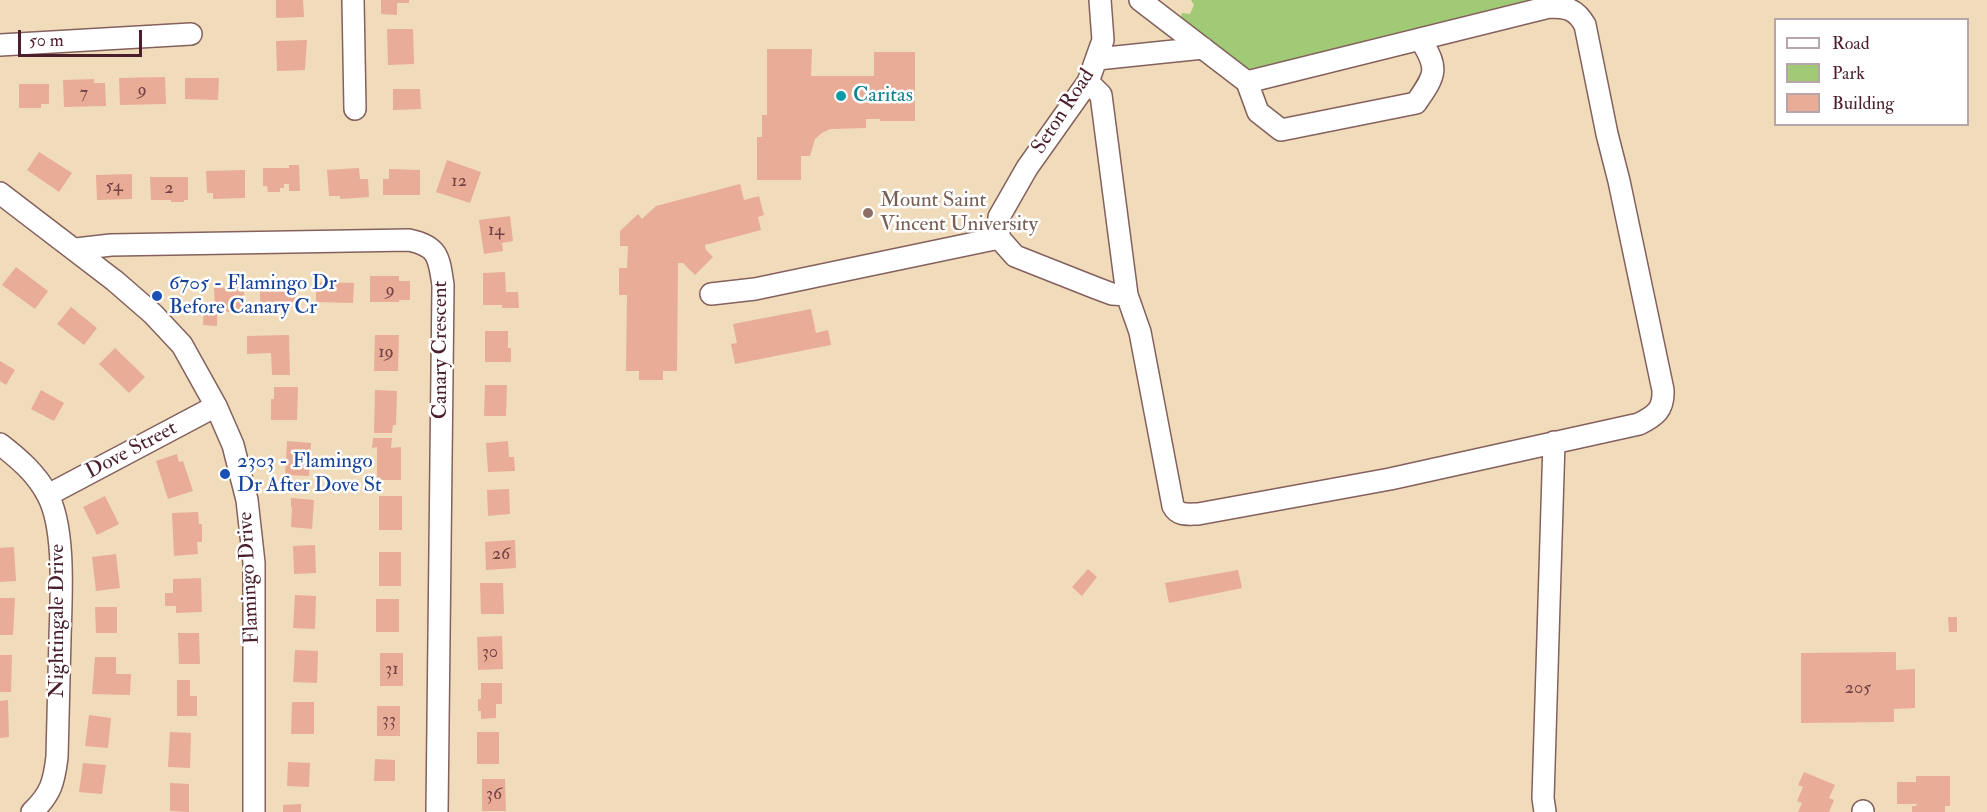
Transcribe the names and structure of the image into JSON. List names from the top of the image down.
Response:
{
  "streets": {
    "street": [
      "Seton Road",
      "Canary Crescent",
      "Dove Street",
      "Flamingo Drive",
      "Nightingale Drive"
    ]
  },
  "crossings": [
    ["Canary Crescent", "Flamingo Drive"],
    ["Dove Street", "Flamingo Drive"],
    ["Dove Street", "Nightingale Drive"]
  ],
  "places": [
    "Caritas",
    "Mount Saint Vincent University",
    "6705 - Flamingo Dr Before Canary Cr",
    "2303 - Flamingo Dr After Dove St"
  ],
  "house_numbers": [
    "9",
    "7",
    "12",
    "54",
    "2",
    "14",
    "9",
    "19",
    "26",
    "30",
    "31",
    "205",
    "33",
    "36"
  ],
  "legend": ["Road", "Park", "Building"],
  "scale_bar": "50 m"
}
